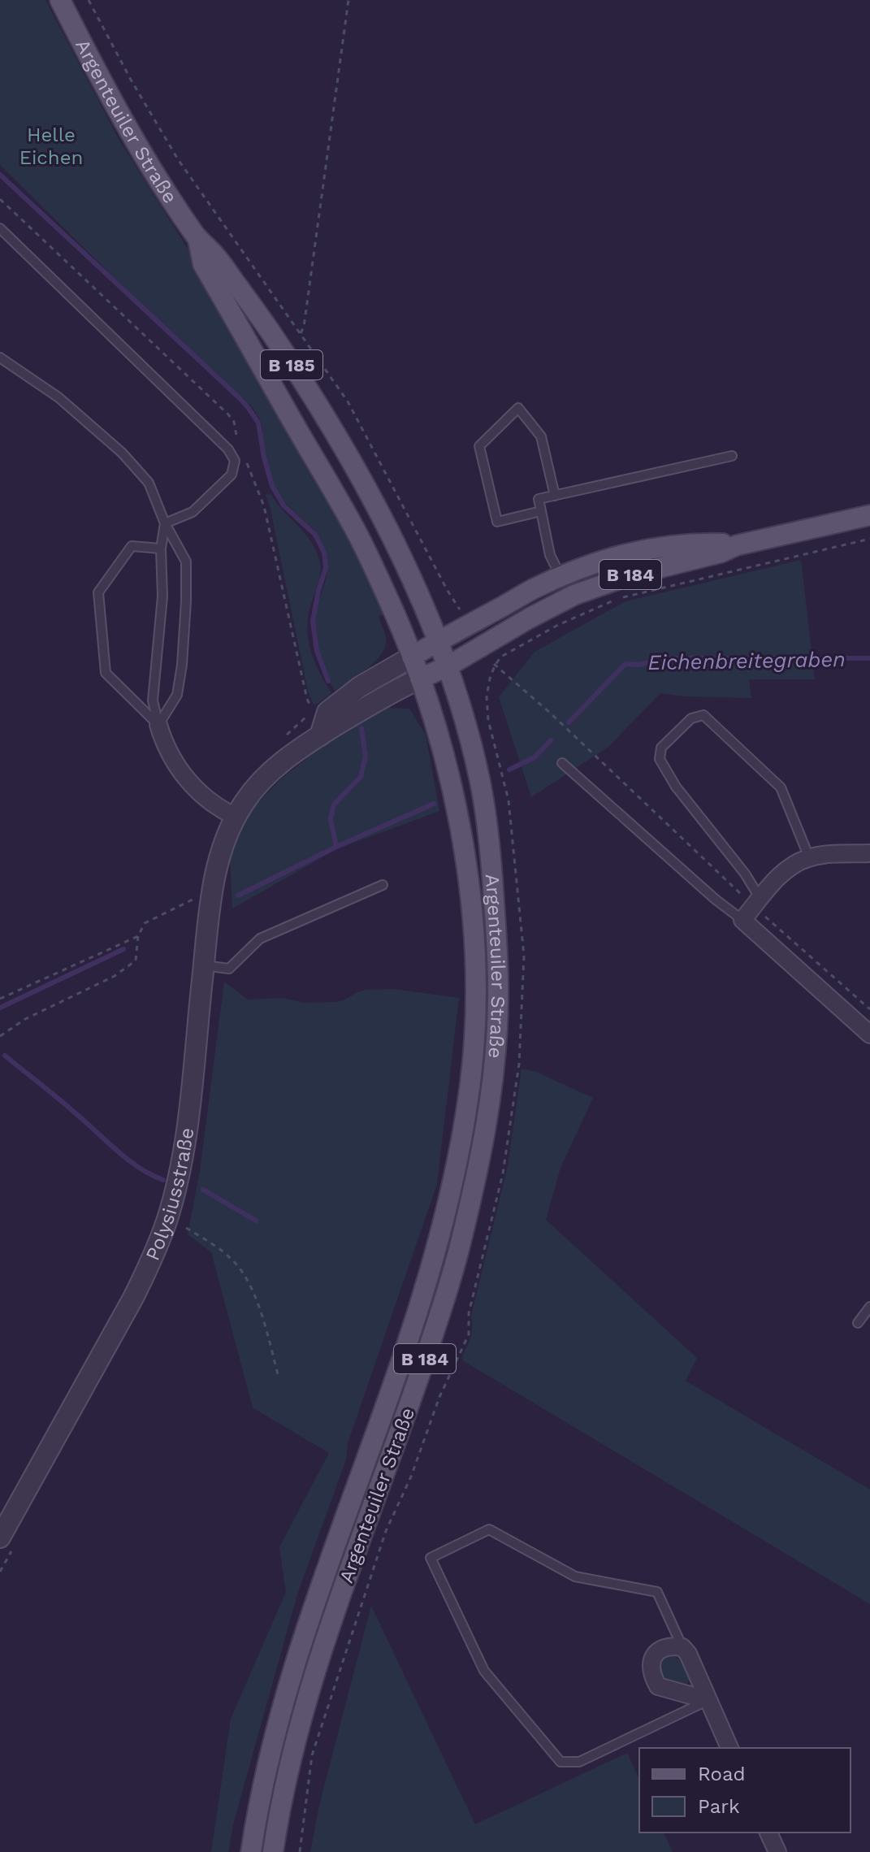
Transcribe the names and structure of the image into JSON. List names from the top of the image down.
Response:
{
  "streets": {
    "main road": ["Argenteuiler Straße", "B 185", "B 184"],
    "street": ["Polysiusstraße"]
  },
  "crossings": [
    ["Argenteuiler Straße", "B 184"],
    ["Argenteuiler Straße", "Polysiusstraße"],
    ["B 184", "Polysiusstraße"]
  ],
  "water": ["Eichenbreitegraben"],
  "parks": ["Helle Eichen"],
  "legend": ["Road", "Park"]
}
